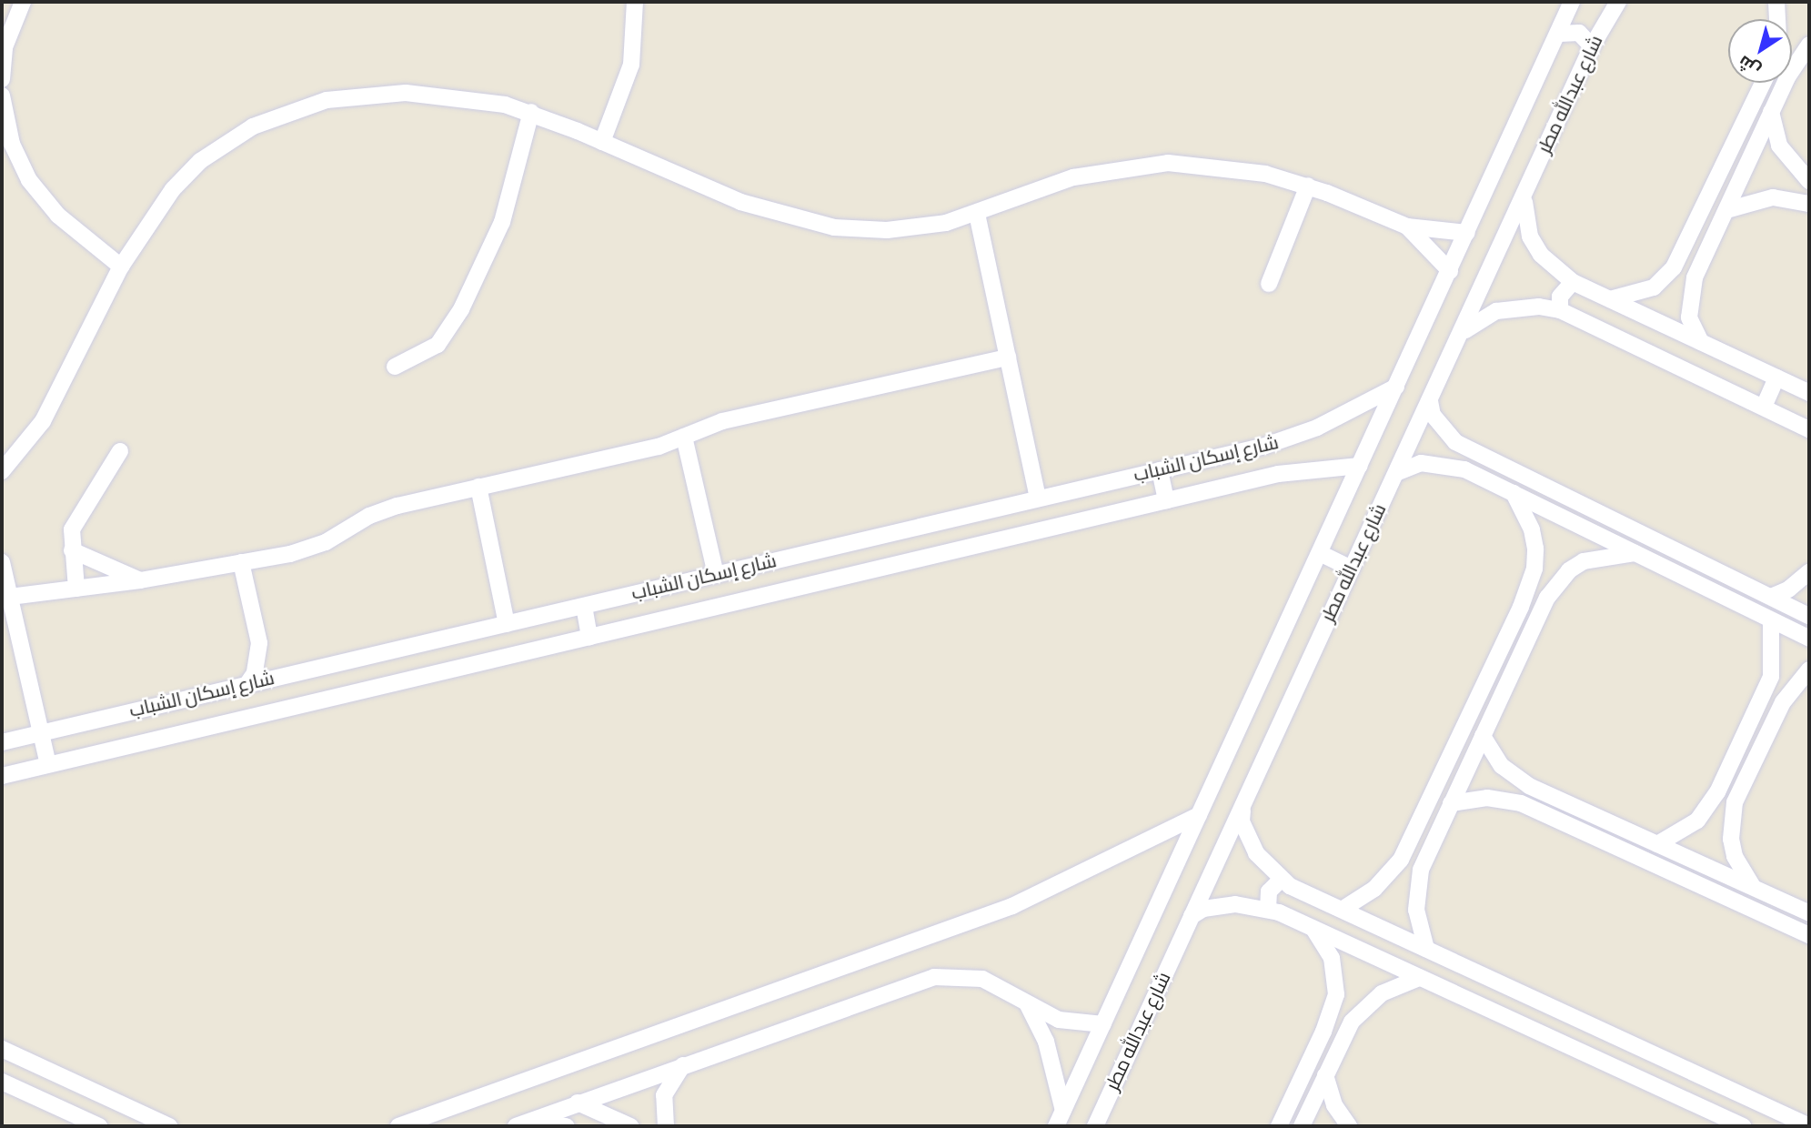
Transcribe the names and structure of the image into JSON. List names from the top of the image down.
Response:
{
  "streets": {
    "street": ["شارع عبدالله مطر", "شارع إسكان الشباب"]
  },
  "crossings": [
    ["شارع عبدالله مطر", "شارع إسكان الشباب"]
  ],
  "north": "bottom left"
}
